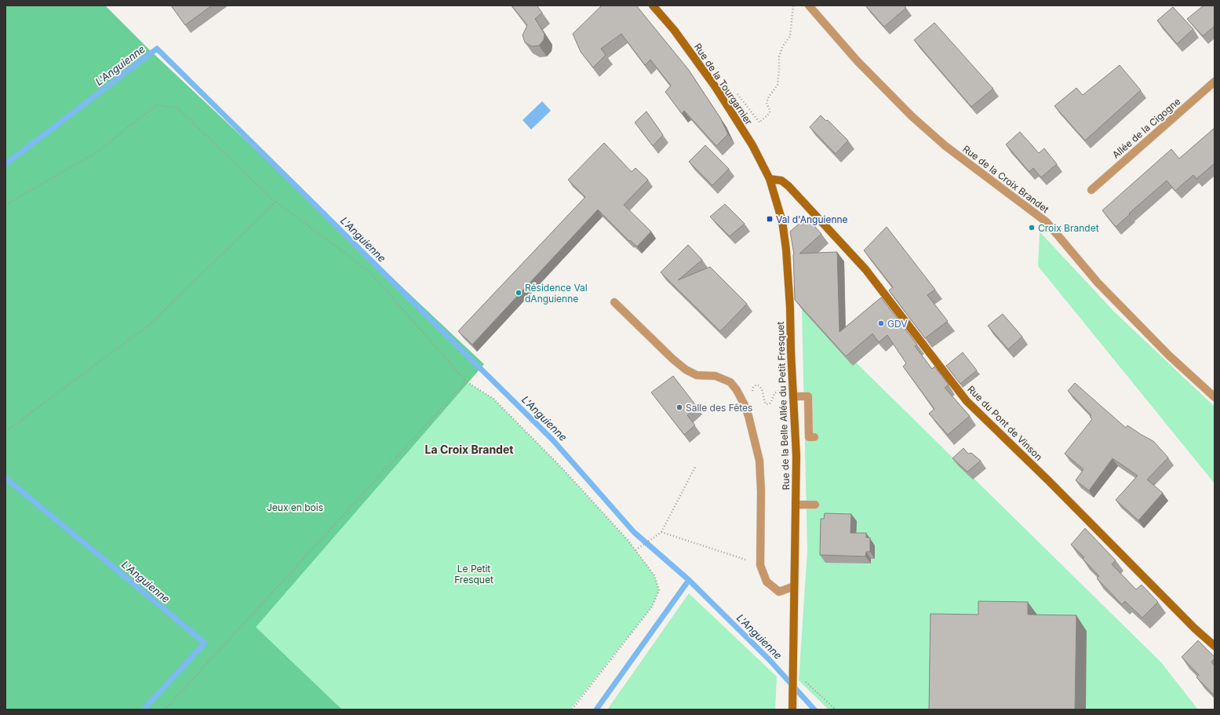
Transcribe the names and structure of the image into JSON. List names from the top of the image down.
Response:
{
  "streets": {
    "street": [
      "Rue de la Tourgarnier",
      "Allée de la Cigogne",
      "Rue de la Croix Brandet",
      "Rue de la Belle Allée du Petit Fresquet",
      "Rue du Pont de Vinson"
    ]
  },
  "crossings": [
    ["Rue de la Tourgarnier", "Rue de la Belle Allée du Petit Fresquet"],
    ["Rue de la Tourgarnier", "Rue du Pont de Vinson"],
    ["Rue de la Belle Allée du Petit Fresquet", "Rue du Pont de Vinson"]
  ],
  "districts": ["La Croix Brandet"],
  "water": ["L'Anguienne"],
  "parks": ["Jeux en bois", "Le Petit Fresquet"],
  "places": {
    "transit": ["Val d'Anguienne"],
    "other": [
      "Croix Brandet",
      "Résidence Val dAnguienne",
      "GDV",
      "Salle des Fêtes"
    ]
  }
}
